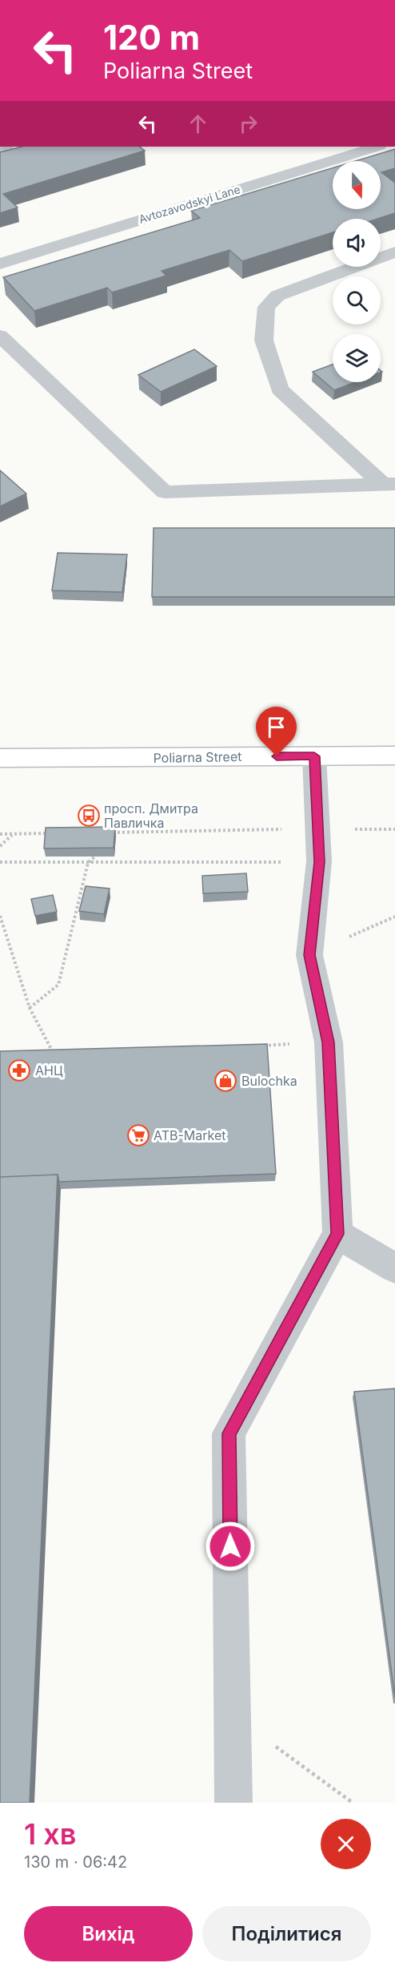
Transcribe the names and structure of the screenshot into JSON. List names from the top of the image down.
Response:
{
  "streets": {
    "main road": ["Poliarna Street"],
    "lane": ["Avtozavodskyi Lane"]
  },
  "places": {
    "bus stop": ["просп. Дмитра Павличка"],
    "pharmacy": ["АНЦ"],
    "shop": ["Bulochka"],
    "supermarket": ["ATB-Market"]
  },
  "north": "bottom",
  "page": {
    "turn": ["120 m", "Poliarna Street"],
    "heading": ["1 хв", "130 m · 06:42"],
    "buttons": ["Вихід", "Поділитися"]
  }
}
